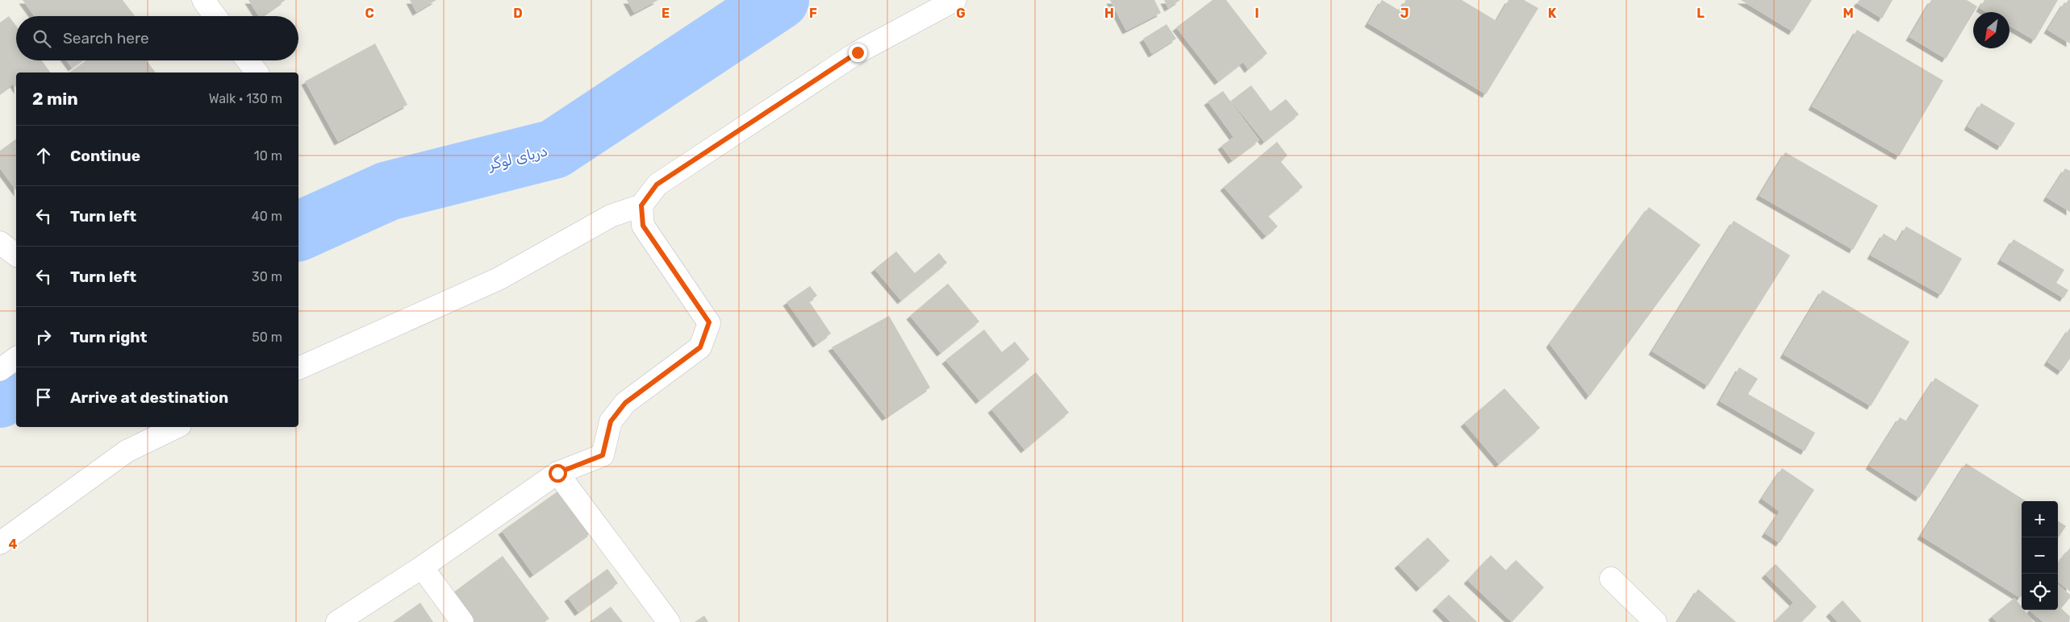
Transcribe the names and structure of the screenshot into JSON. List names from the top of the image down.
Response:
{
  "water": ["دریای لوگر"],
  "north": "bottom left",
  "page": {
    "search": "Search here",
    "heading": ["2 min", "Walk · 130 m"],
    "list": [
      ["Continue", "10 m"],
      ["Turn left", "40 m"],
      ["Turn left", "30 m"],
      ["Turn right", "50 m"],
      "Arrive at destination"
    ],
    "map_buttons": ["+", "−"]
  },
  "grid": {
    "columns": [
      "C",
      "D",
      "E",
      "F",
      "G",
      "H",
      "I",
      "J",
      "K",
      "L",
      "M"
    ],
    "rows": ["4"]
  }
}
